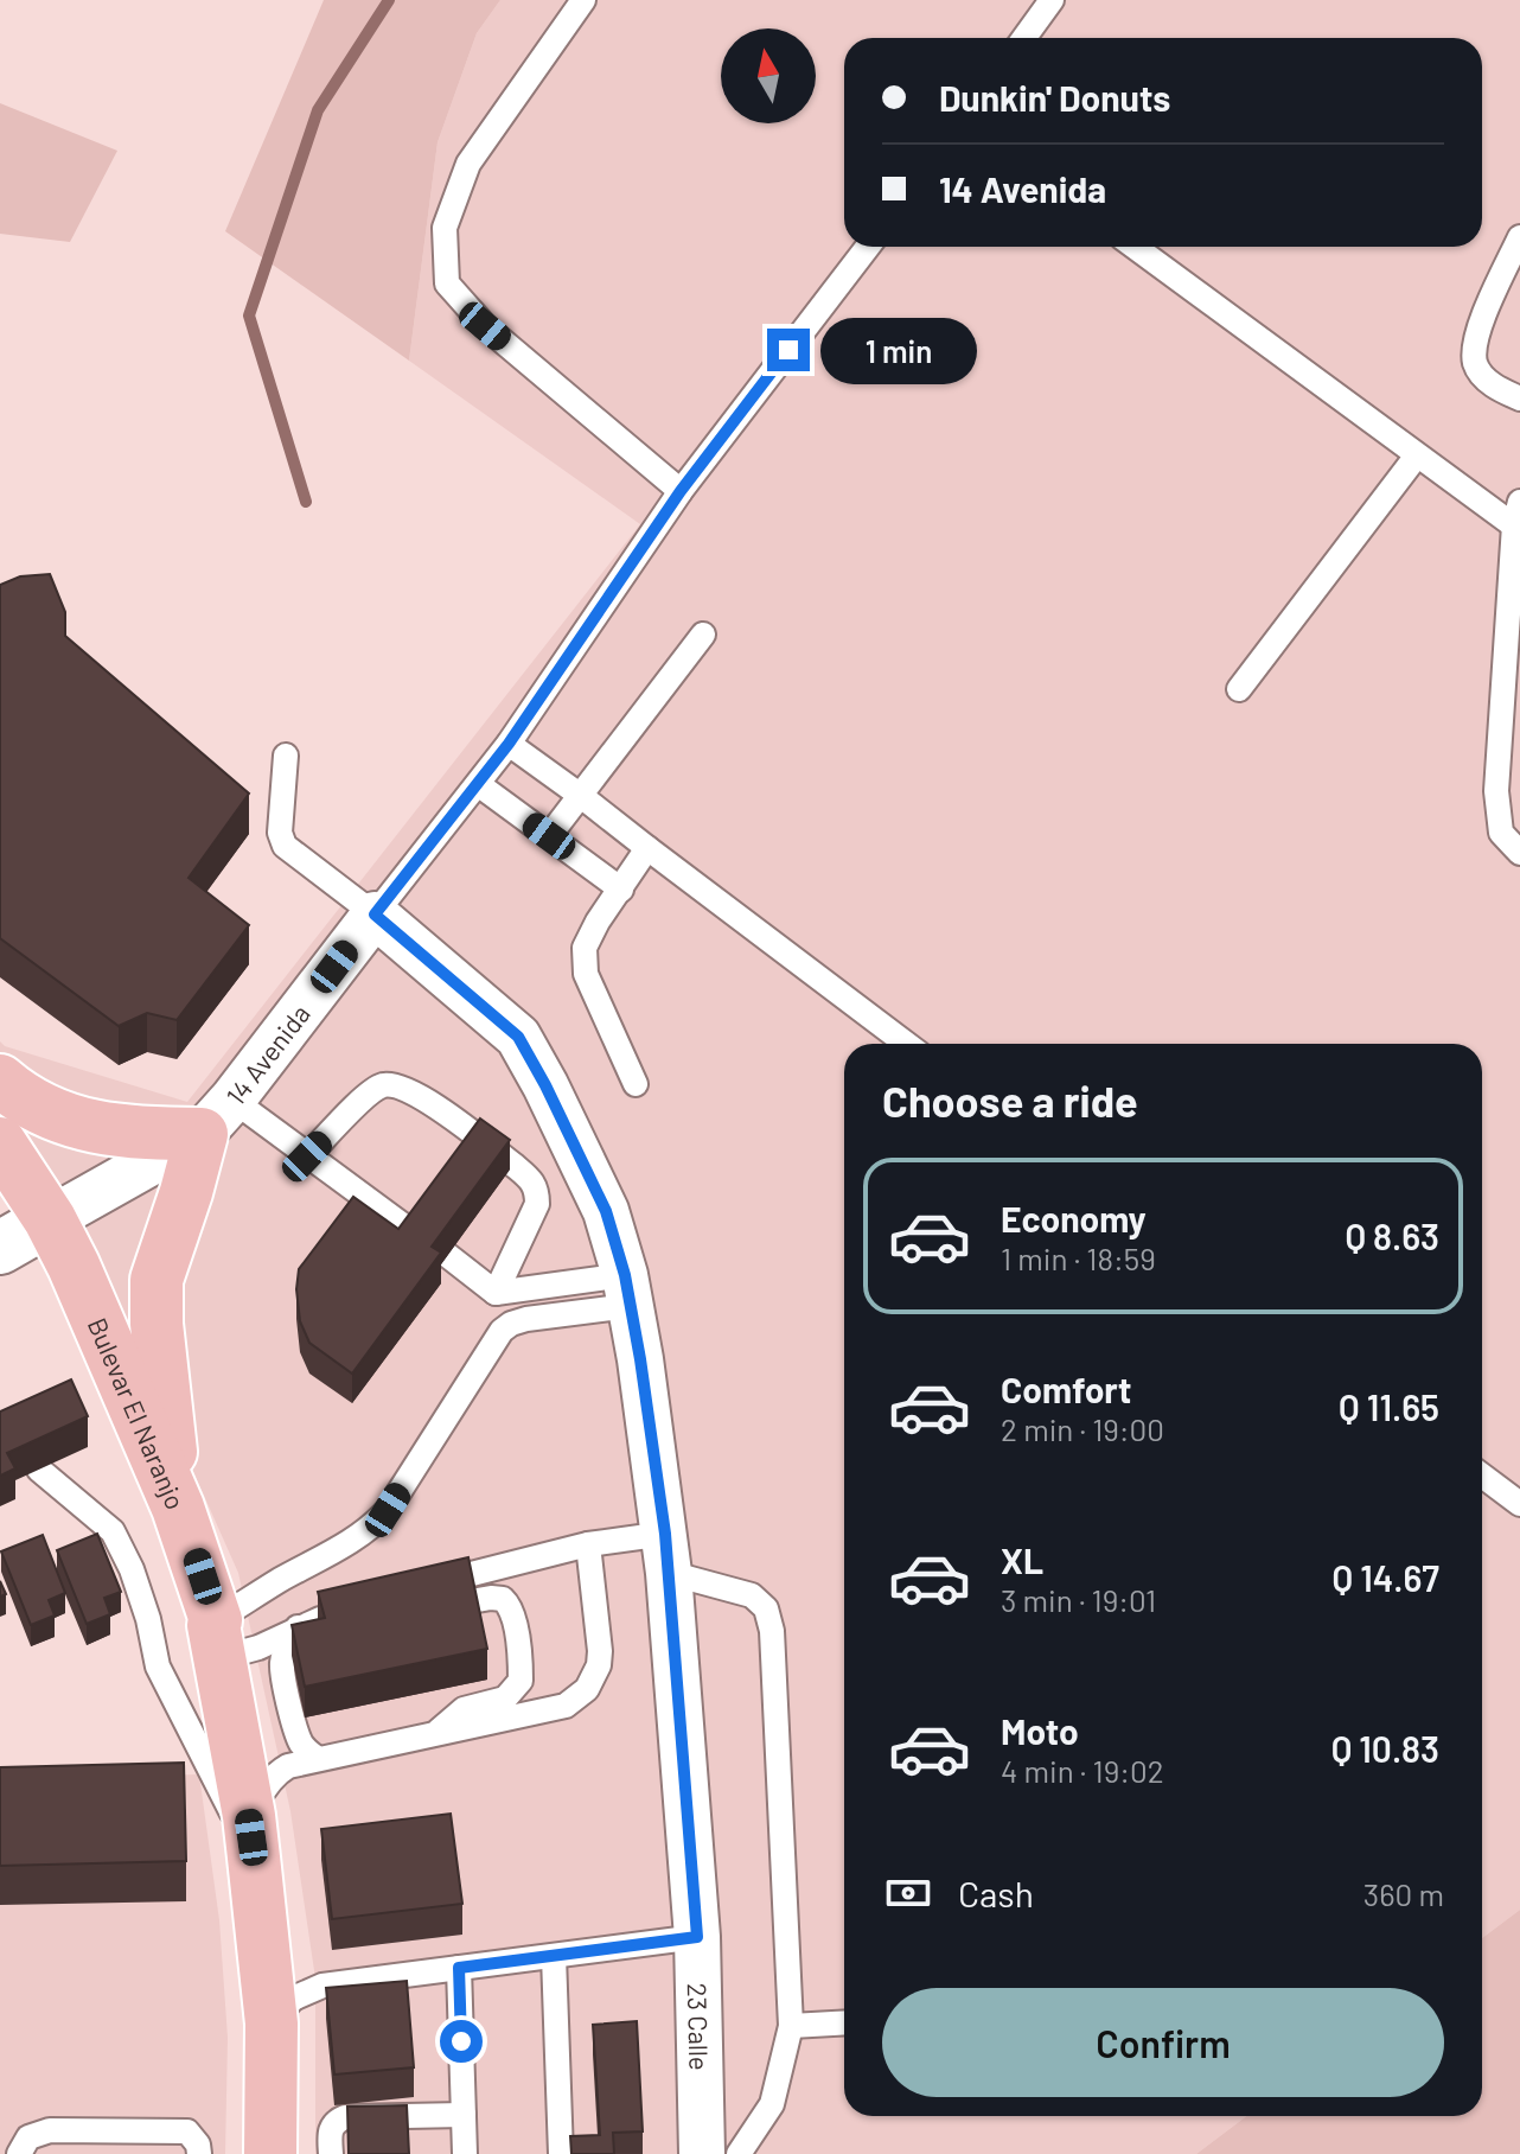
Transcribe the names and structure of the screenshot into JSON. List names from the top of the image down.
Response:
{
  "streets": {
    "main road": ["Bulevar El Naranjo"],
    "street": ["14 Avenida", "23 Calle"]
  },
  "crossings": [
    ["14 Avenida", "Bulevar El Naranjo"],
    ["14 Avenida", "23 Calle"]
  ],
  "north": "top",
  "page": {
    "banner": ["Dunkin' Donuts", "14 Avenida"],
    "bubble": "1 min",
    "heading": "Choose a ride",
    "list": [
      {
        "name": "Economy",
        "note": "1 min · 18:59",
        "value": "Q 8.63"
      },
      {
        "name": "Comfort",
        "note": "2 min · 19:00",
        "value": "Q 11.65"
      },
      {
        "name": "XL",
        "note": "3 min · 19:01",
        "value": "Q 14.67"
      },
      {
        "name": "Moto",
        "note": "4 min · 19:02",
        "value": "Q 10.83"
      }
    ],
    "pay": ["Cash", "360 m"],
    "buttons": "Confirm"
  }
}
